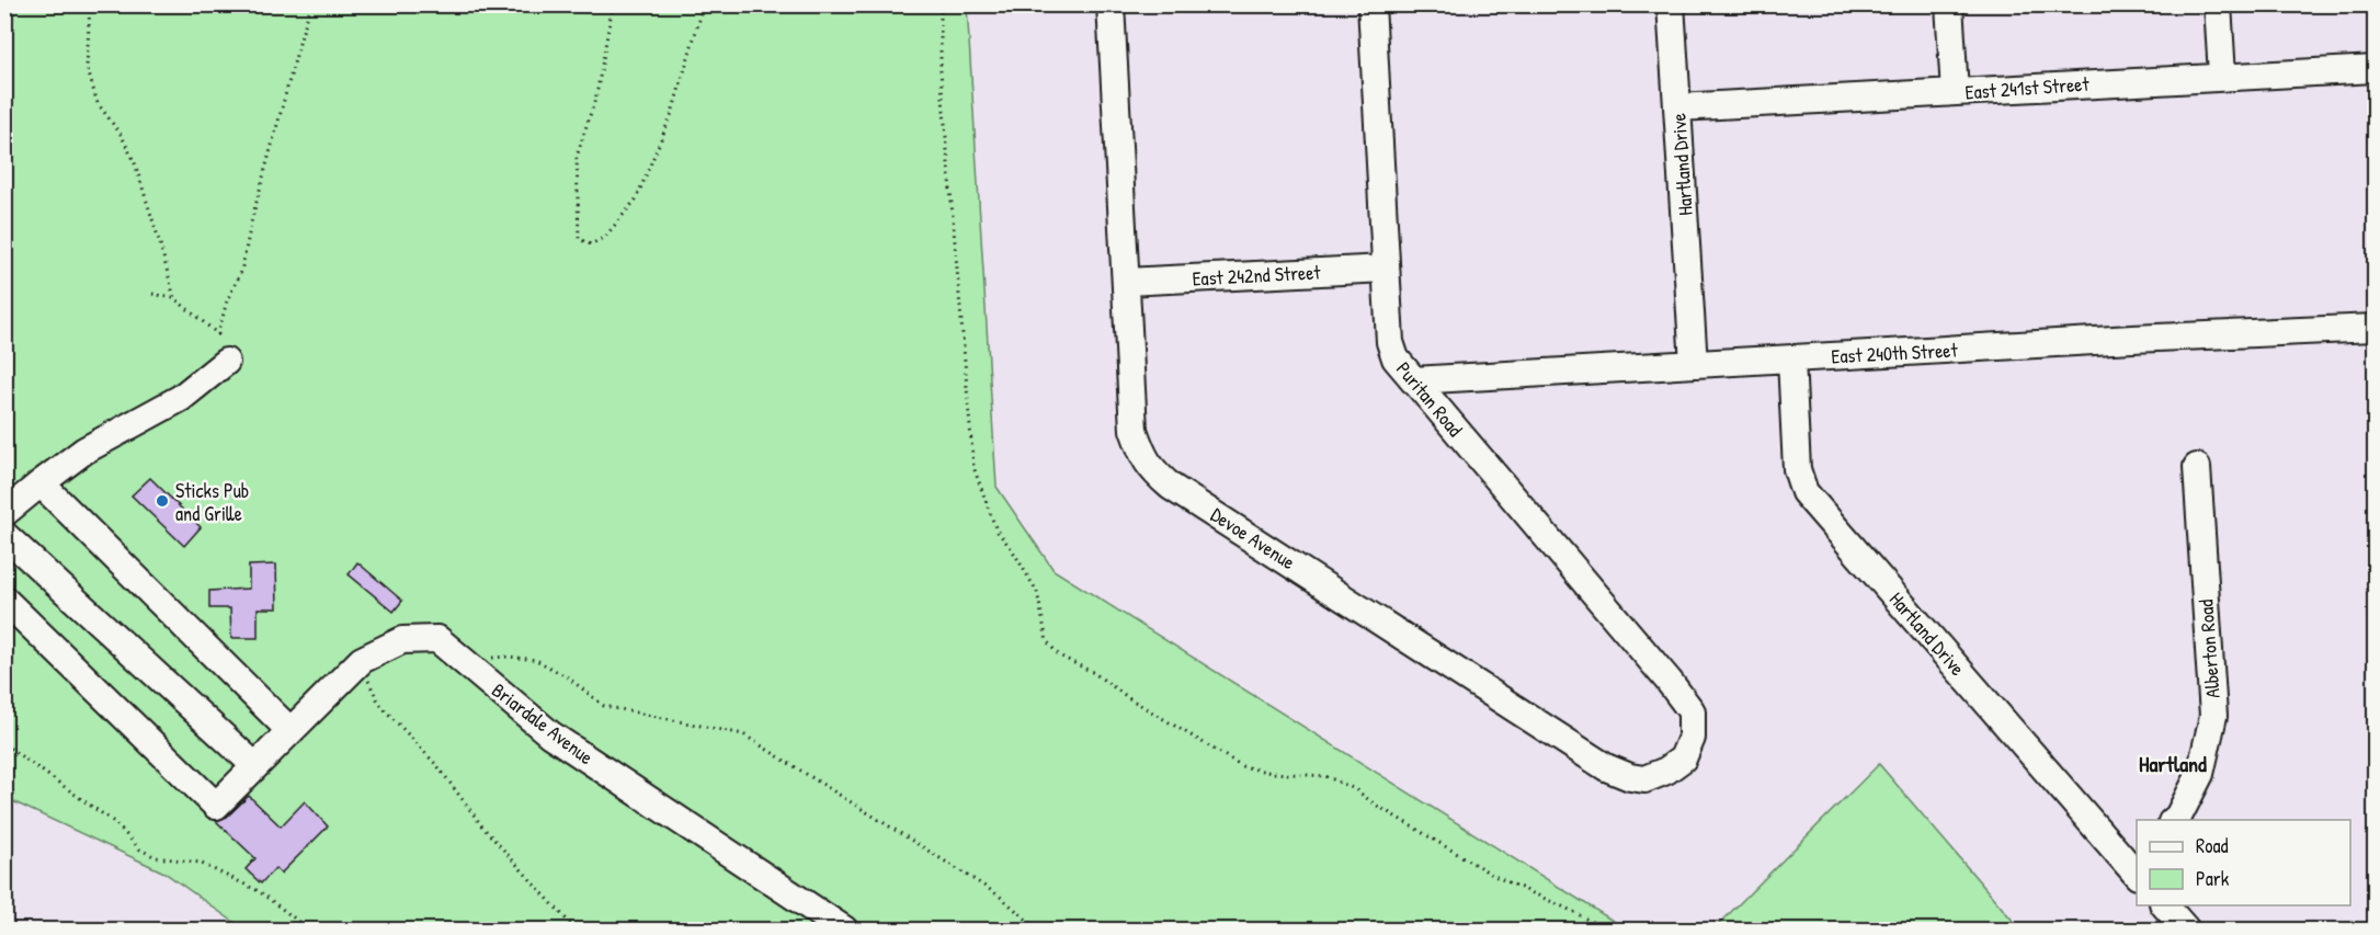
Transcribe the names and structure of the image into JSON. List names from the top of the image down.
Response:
{
  "streets": {
    "street": [
      "East 241st Street",
      "Hartland Drive",
      "East 242nd Street",
      "East 240th Street",
      "Puritan Road",
      "Devoe Avenue",
      "Alberton Road",
      "Briardale Avenue"
    ]
  },
  "crossings": [
    ["East 241st Street", "Hartland Drive"],
    ["Hartland Drive", "East 240th Street"],
    ["East 242nd Street", "Puritan Road"],
    ["East 242nd Street", "Devoe Avenue"],
    ["East 240th Street", "Puritan Road"],
    ["Puritan Road", "Devoe Avenue"]
  ],
  "districts": ["Hartland"],
  "places": ["Sticks Pub and Grille"],
  "legend": ["Road", "Park"]
}
